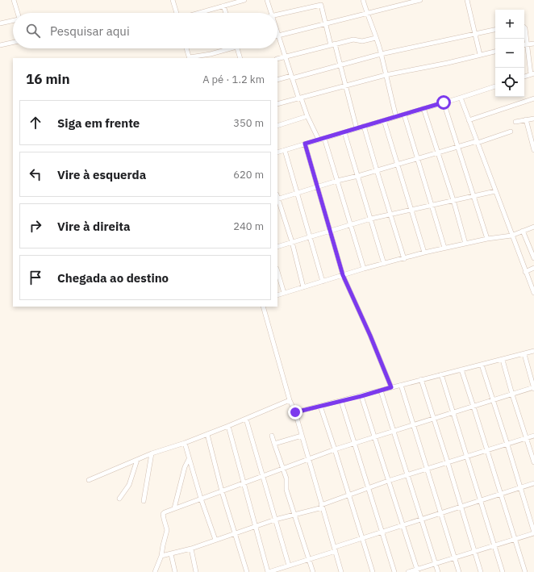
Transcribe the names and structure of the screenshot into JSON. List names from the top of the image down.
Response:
{
  "page": {
    "map_buttons": ["+", "−"],
    "search": "Pesquisar aqui",
    "heading": ["16 min", "A pé · 1.2 km"],
    "list": [
      ["Siga em frente", "350 m"],
      ["Vire à esquerda", "620 m"],
      ["Vire à direita", "240 m"],
      "Chegada ao destino"
    ]
  }
}
